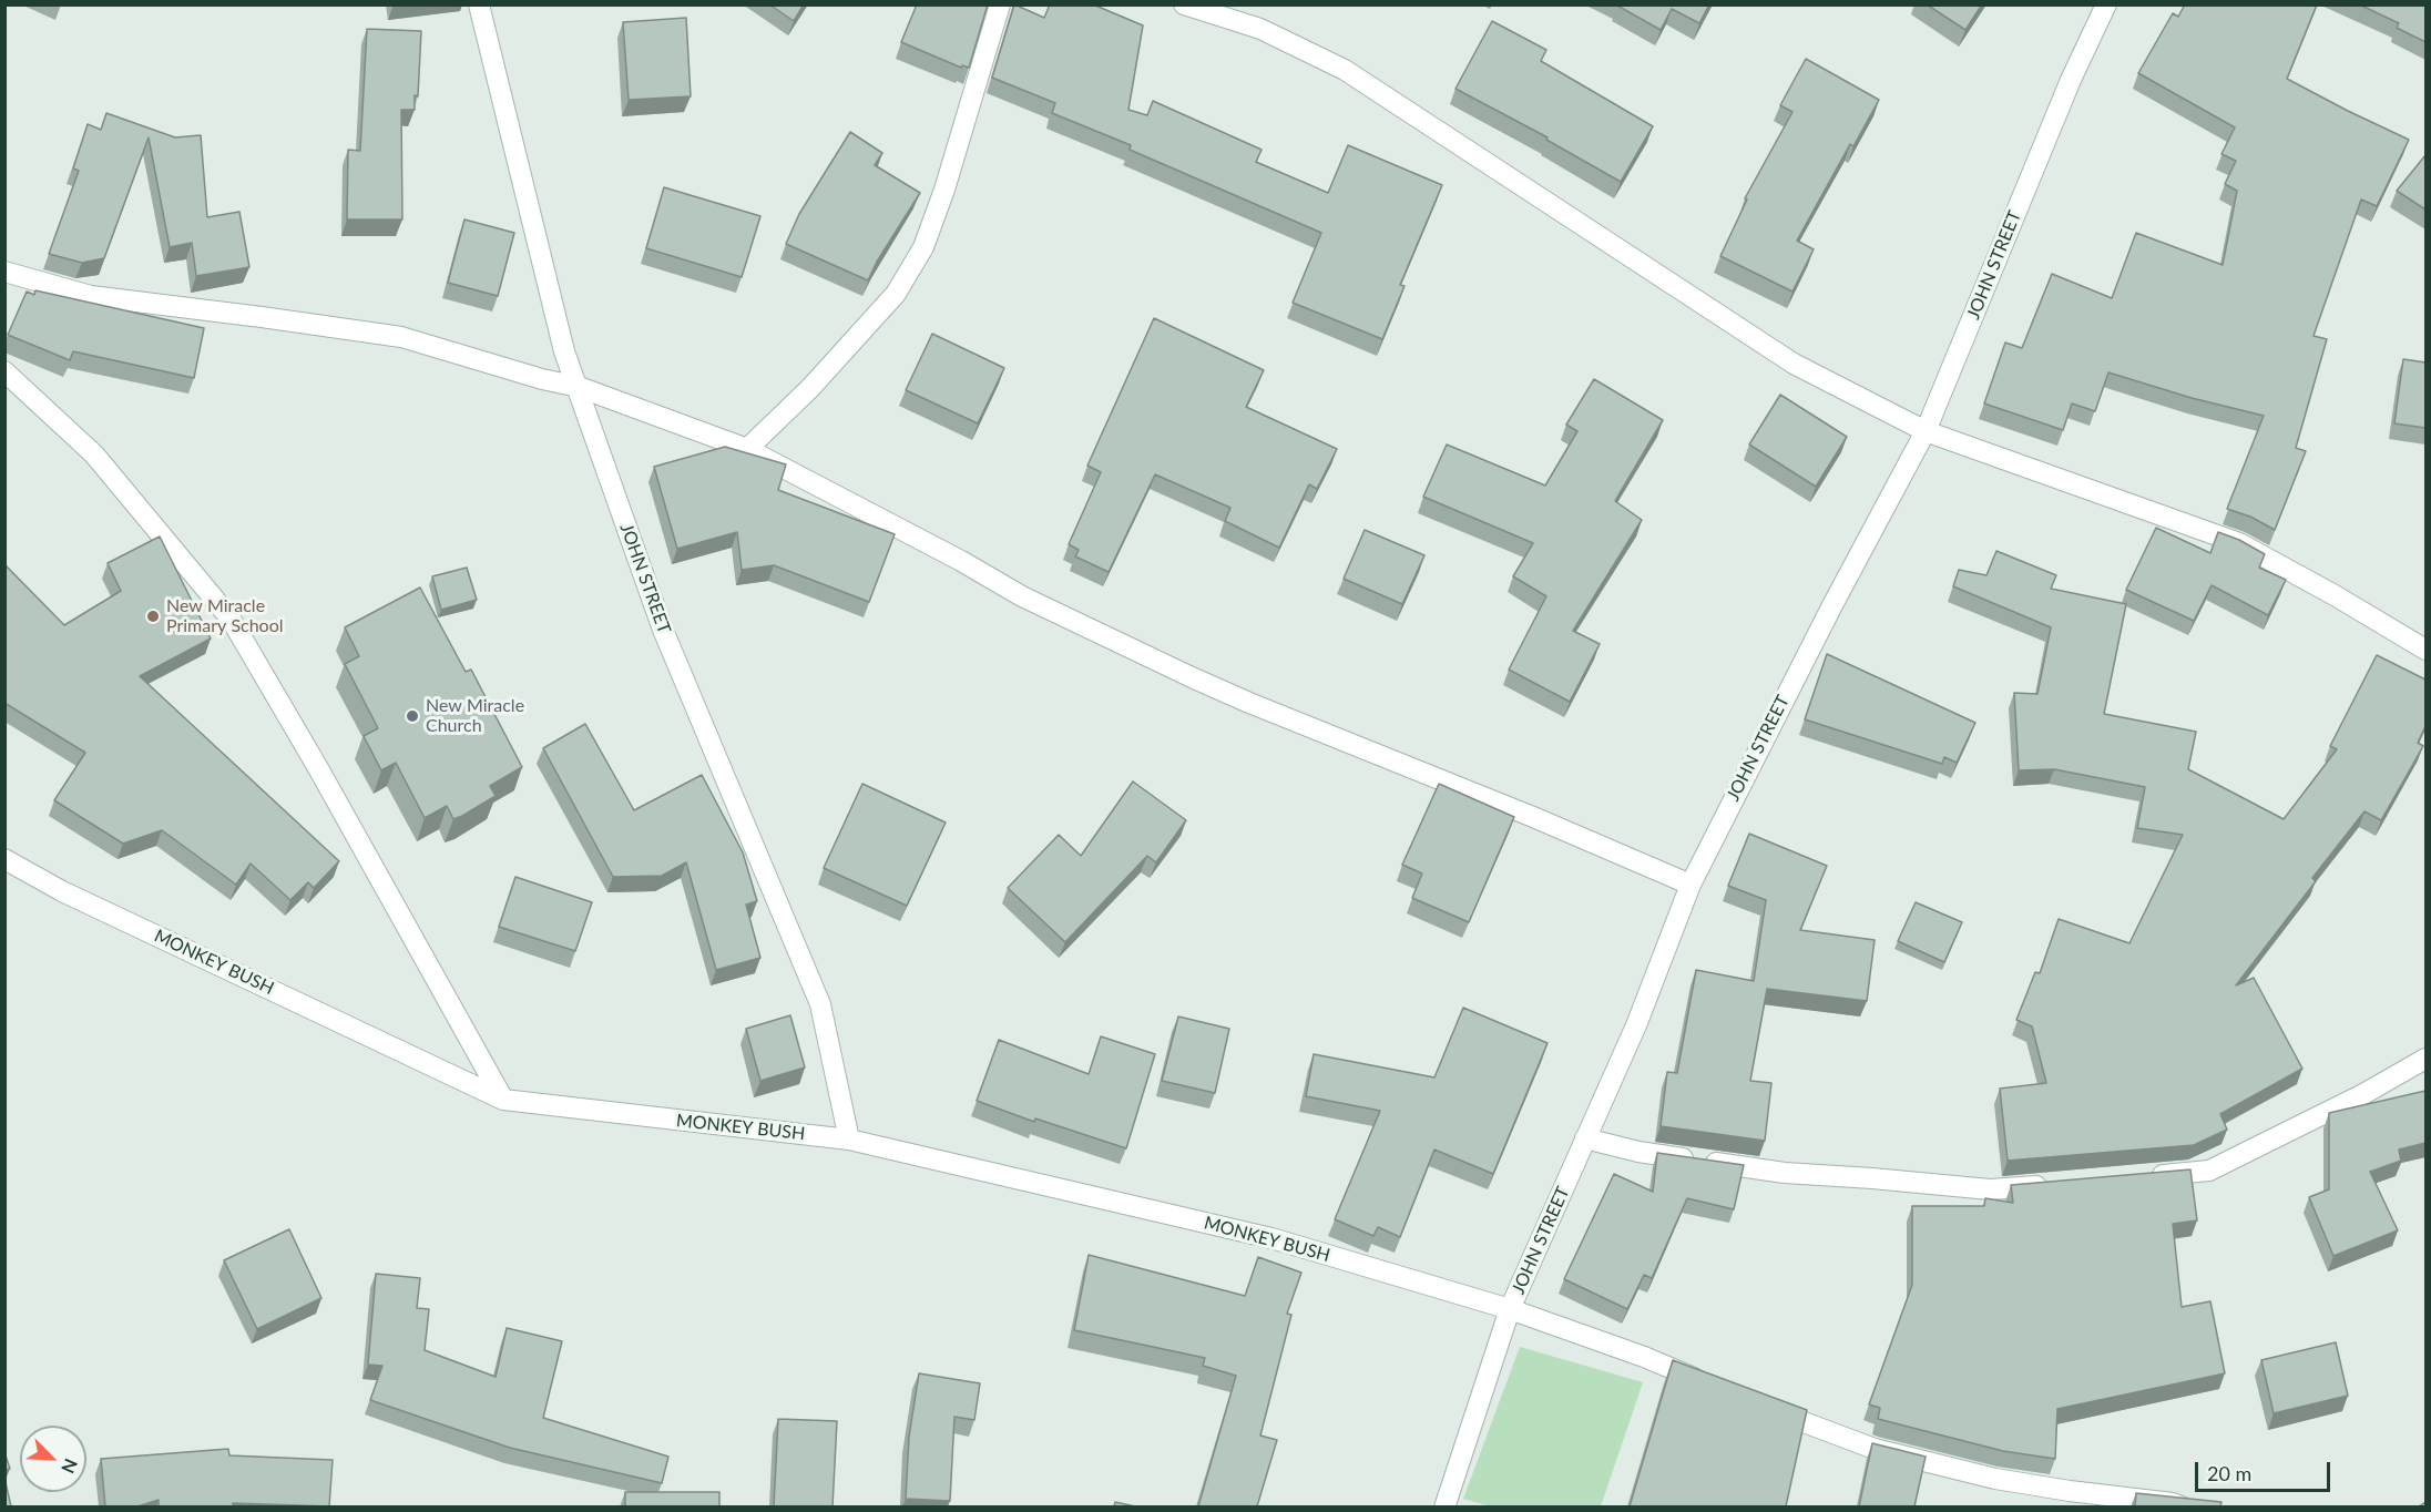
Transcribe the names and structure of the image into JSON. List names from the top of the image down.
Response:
{
  "streets": {
    "street": ["JOHN STREET", "MONKEY BUSH"]
  },
  "crossings": [
    ["JOHN STREET", "MONKEY BUSH"]
  ],
  "places": ["New Miracle Primary School", "New Miracle Church"],
  "scale_bar": "20 m",
  "north": "bottom right"
}
